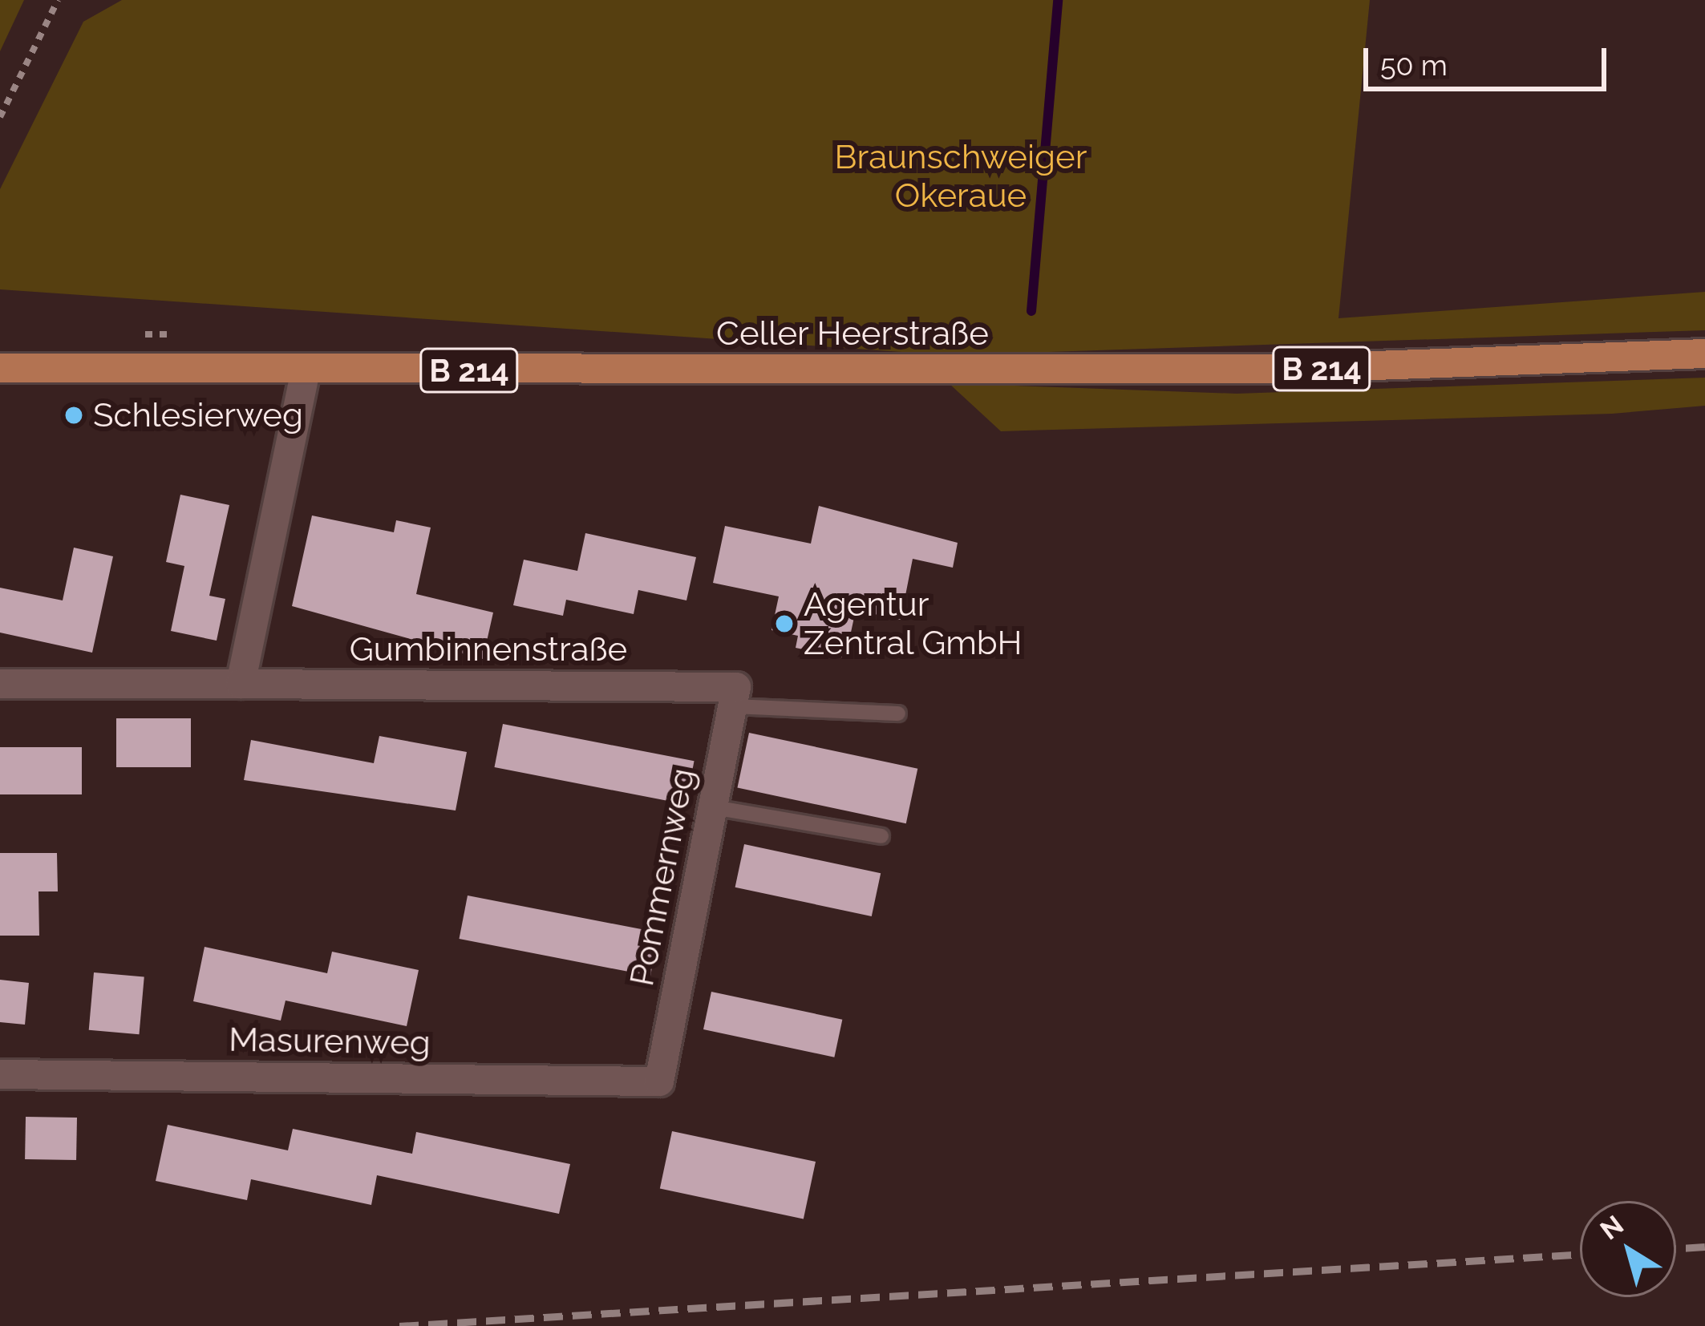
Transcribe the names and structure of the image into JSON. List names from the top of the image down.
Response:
{
  "streets": {
    "main road": ["Celler Heerstraße", "B 214"],
    "street": ["Gumbinnenstraße", "Pommernweg", "Masurenweg"]
  },
  "crossings": [
    ["Gumbinnenstraße", "Pommernweg"],
    ["Pommernweg", "Masurenweg"]
  ],
  "parks": ["Braunschweiger Okeraue"],
  "places": ["Schlesierweg", "Agentur Zentral GmbH"],
  "scale_bar": "50 m",
  "north": "top left"
}
